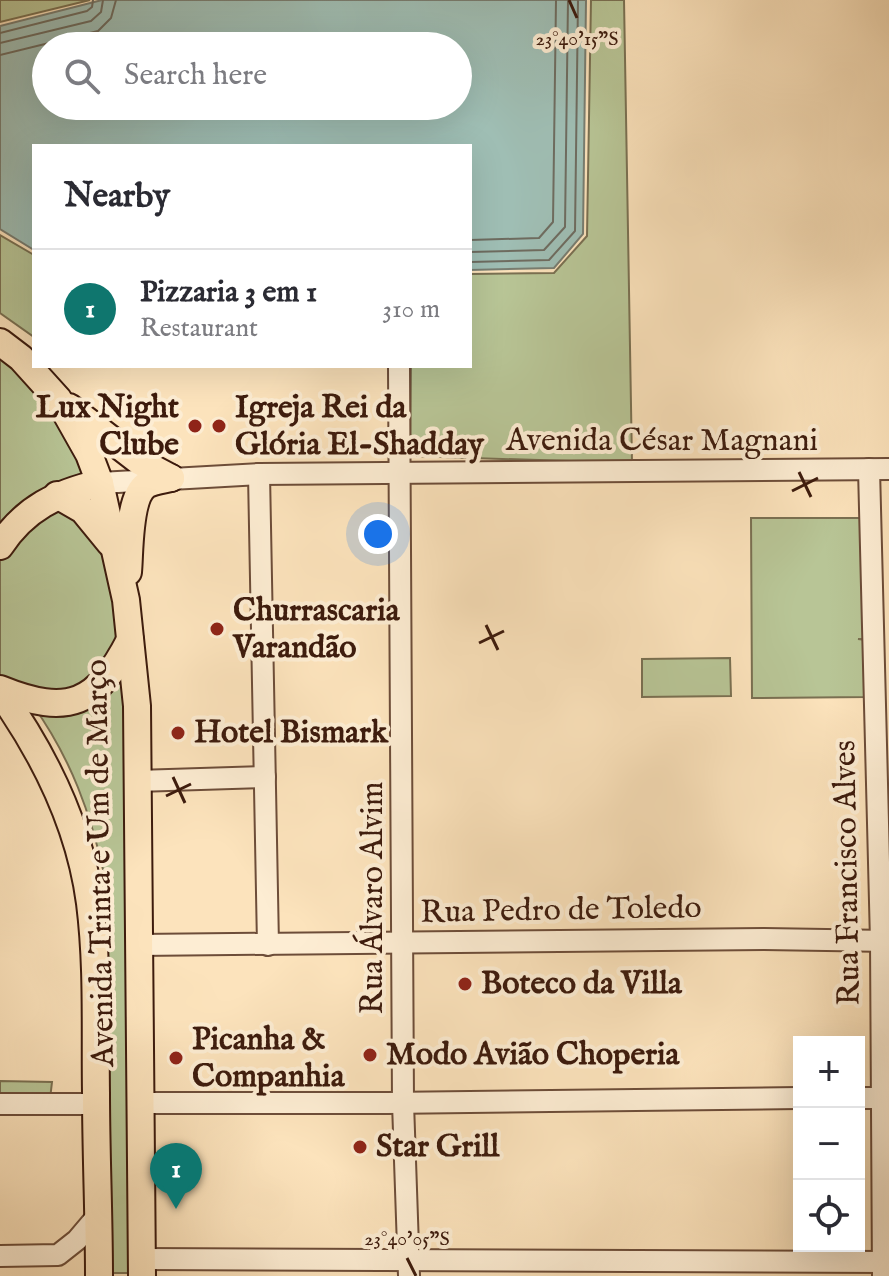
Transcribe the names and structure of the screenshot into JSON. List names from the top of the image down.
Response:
{
  "streets": {
    "main road": ["Avenida Trinta e Um de Março"],
    "street": [
      "Avenida César Magnani",
      "Rua Francisco Alves",
      "Rua Álvaro Alvim",
      "Rua Pedro de Toledo"
    ]
  },
  "crossings": [
    ["Avenida César Magnani", "Avenida Trinta e Um de Março"],
    ["Avenida César Magnani", "Rua Francisco Alves"],
    ["Avenida César Magnani", "Rua Álvaro Alvim"],
    ["Avenida Trinta e Um de Março", "Rua Pedro de Toledo"],
    ["Rua Francisco Alves", "Rua Pedro de Toledo"],
    ["Rua Álvaro Alvim", "Rua Pedro de Toledo"]
  ],
  "places": [
    "Lux Night Clube",
    "Igreja Rei da Glória El-Shadday",
    "Churrascaria Varandão",
    "Hotel Bismark",
    "Boteco da Villa",
    "Modo Avião Choperia",
    "Picanha & Companhia",
    "Star Grill"
  ],
  "page": {
    "search": "Search here",
    "heading": "Nearby",
    "list": [
      {
        "mark": "1",
        "name": "Pizzaria 3 em 1",
        "note": "Restaurant",
        "value": "310 m"
      }
    ],
    "map_buttons": ["+", "−"],
    "pins": "1"
  },
  "coordinates": ["23°40'15\"S", "23°40'05\"S"]
}
